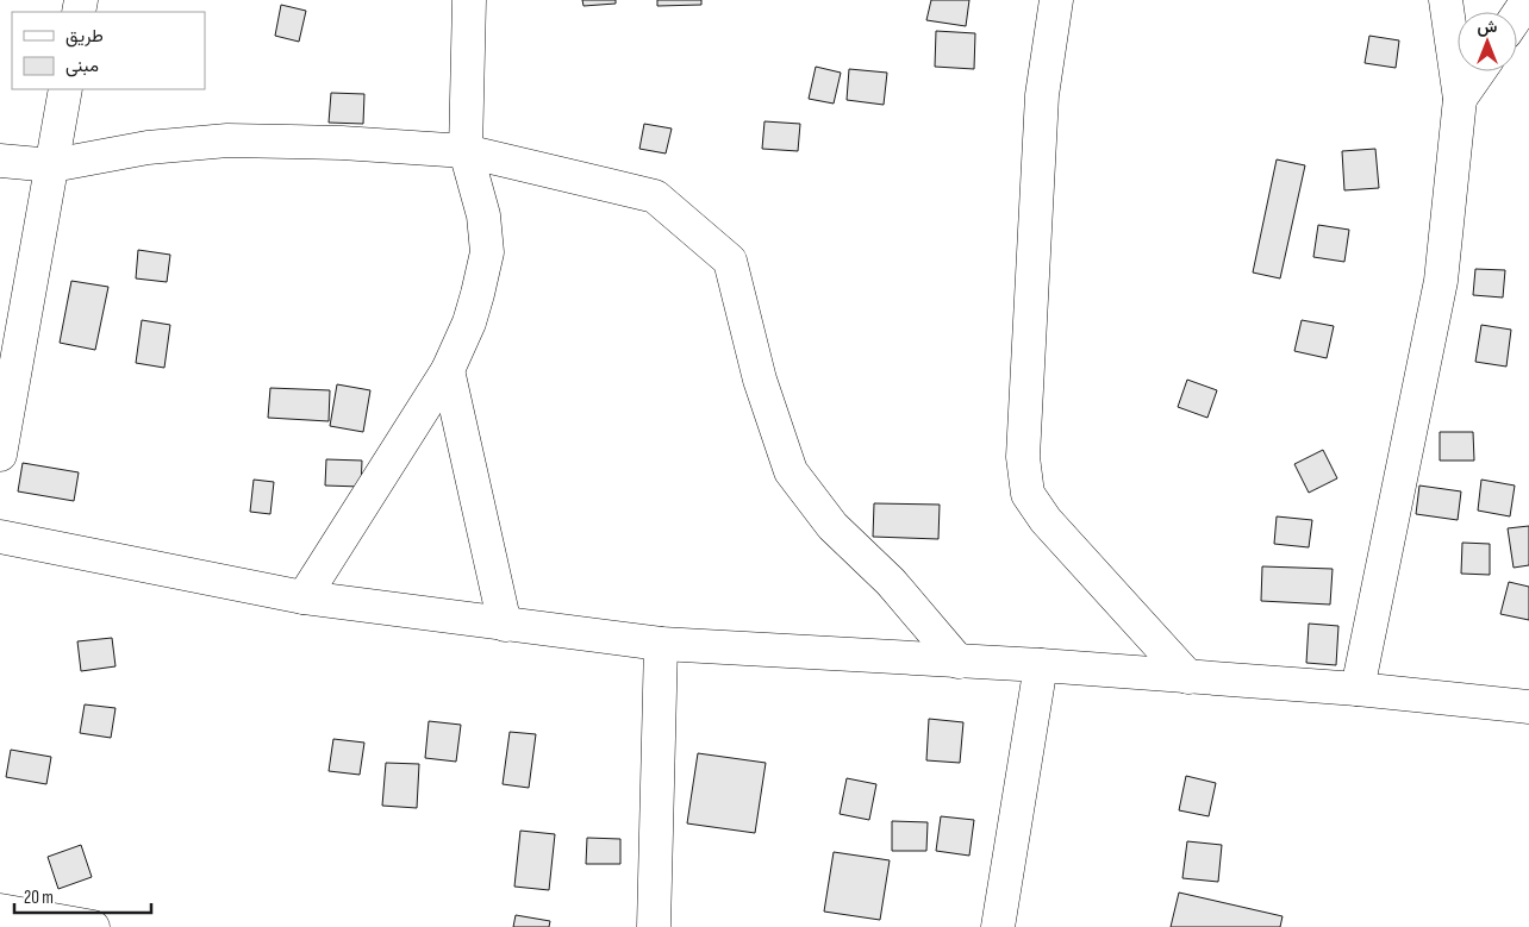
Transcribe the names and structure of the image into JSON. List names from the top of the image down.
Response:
{
  "legend": ["طريق", "مبنى"],
  "scale_bar": "20 m",
  "north": "top"
}
